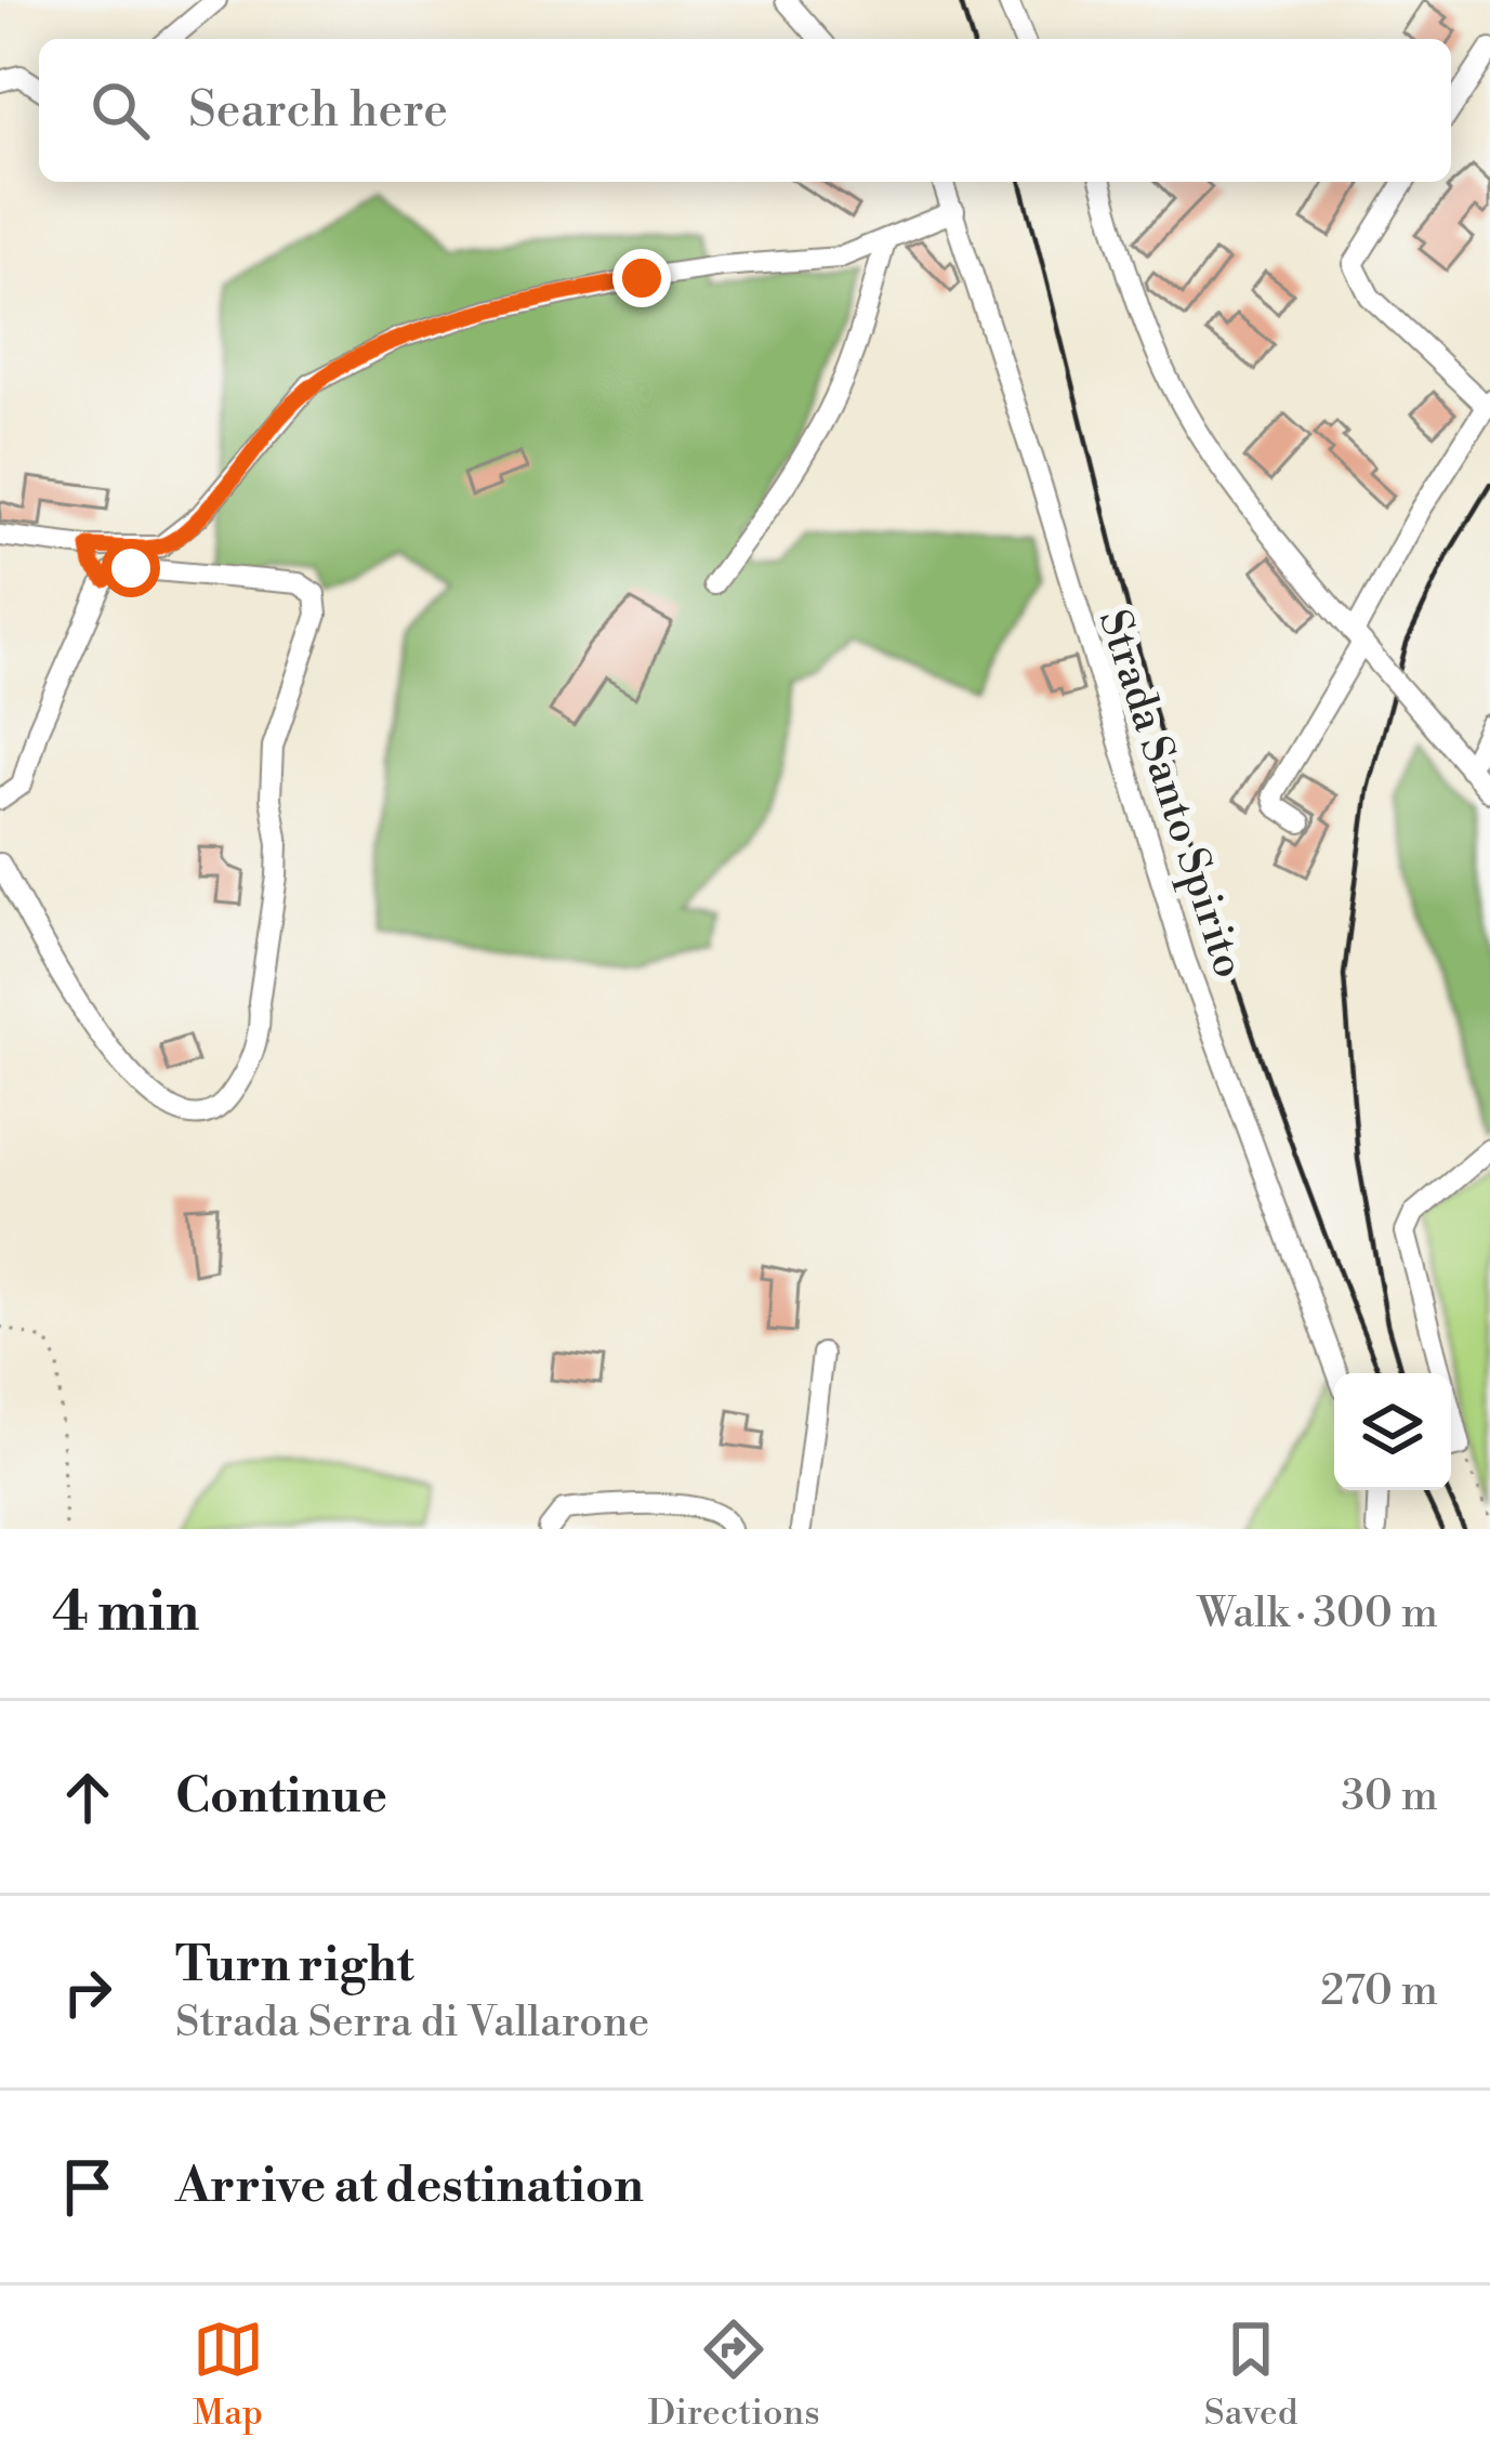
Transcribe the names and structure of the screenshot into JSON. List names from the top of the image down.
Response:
{
  "streets": {
    "street": ["Strada Santo Spirito"]
  },
  "page": {
    "search": "Search here",
    "heading": ["4 min", "Walk · 300 m"],
    "list": [
      ["Continue", "30 m"],
      ["Turn right", "Strada Serra di Vallarone", "270 m"],
      "Arrive at destination"
    ],
    "nav": ["Map", "Directions", "Saved"]
  }
}
